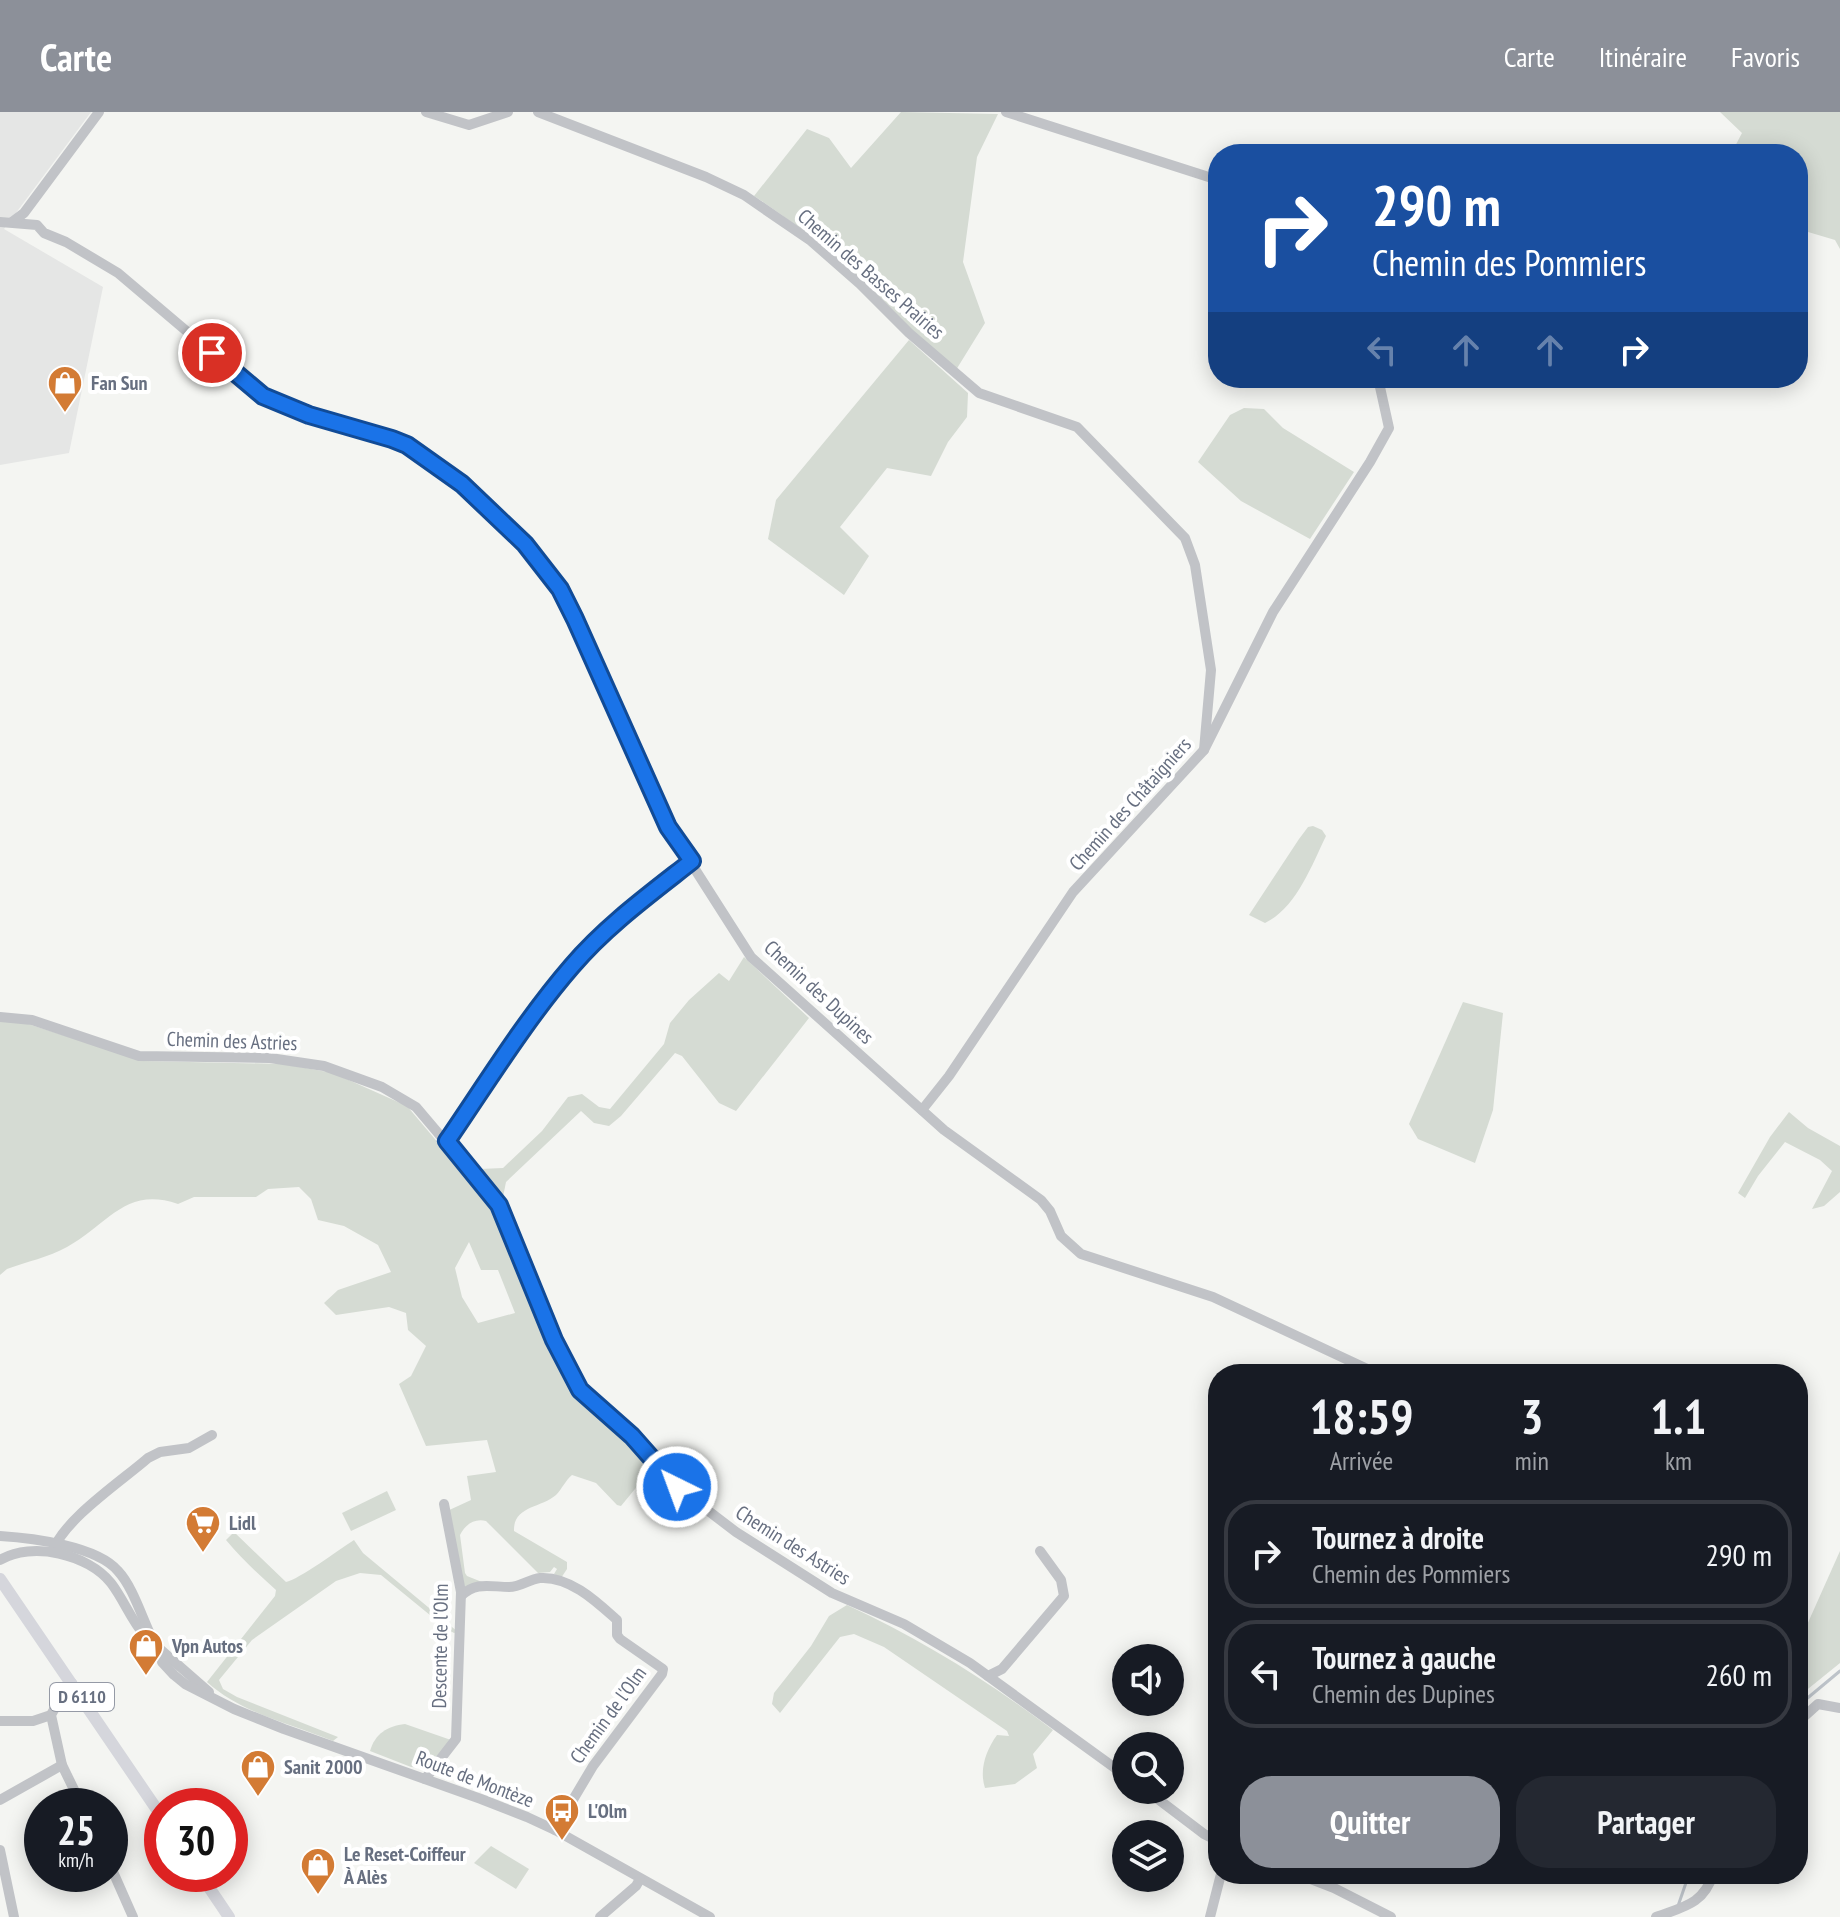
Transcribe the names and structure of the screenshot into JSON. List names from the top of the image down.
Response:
{
  "streets": {
    "main road": ["D 6110"],
    "street": [
      "Chemin des Basses Prairies",
      "Chemin des Châtaigniers",
      "Chemin des Dupines",
      "Chemin des Astries",
      "Descente de l'Olm",
      "Chemin de l'Olm",
      "Route de Montèze"
    ]
  },
  "crossings": [
    ["Chemin des Basses Prairies", "Chemin des Châtaigniers"],
    ["Chemin des Châtaigniers", "Chemin des Dupines"],
    ["Descente de l'Olm", "Chemin de l'Olm"],
    ["Descente de l'Olm", "Route de Montèze"],
    ["Chemin de l'Olm", "Route de Montèze"]
  ],
  "places": {
    "shop": [
      "Fan Sun",
      "Vpn Autos",
      "Sanit 2000",
      "Le Reset-Coiffeur À Alès"
    ],
    "supermarket": ["Lidl"],
    "bus stop": ["L'Olm"]
  },
  "page": {
    "header": "Carte",
    "nav": ["Carte", "Itinéraire", "Favoris"],
    "turn": ["290 m", "Chemin des Pommiers"],
    "eta": [
      "18:59",
      "Arrivée",
      "3",
      "min",
      "1.1",
      "km"
    ],
    "list": [
      {
        "name": "Tournez à droite",
        "note": "Chemin des Pommiers",
        "value": "290 m"
      },
      {
        "name": "Tournez à gauche",
        "note": "Chemin des Dupines",
        "value": "260 m"
      }
    ],
    "buttons": ["Quitter", "Partager"],
    "speed": "25 km/h",
    "limit": "30"
  }
}
